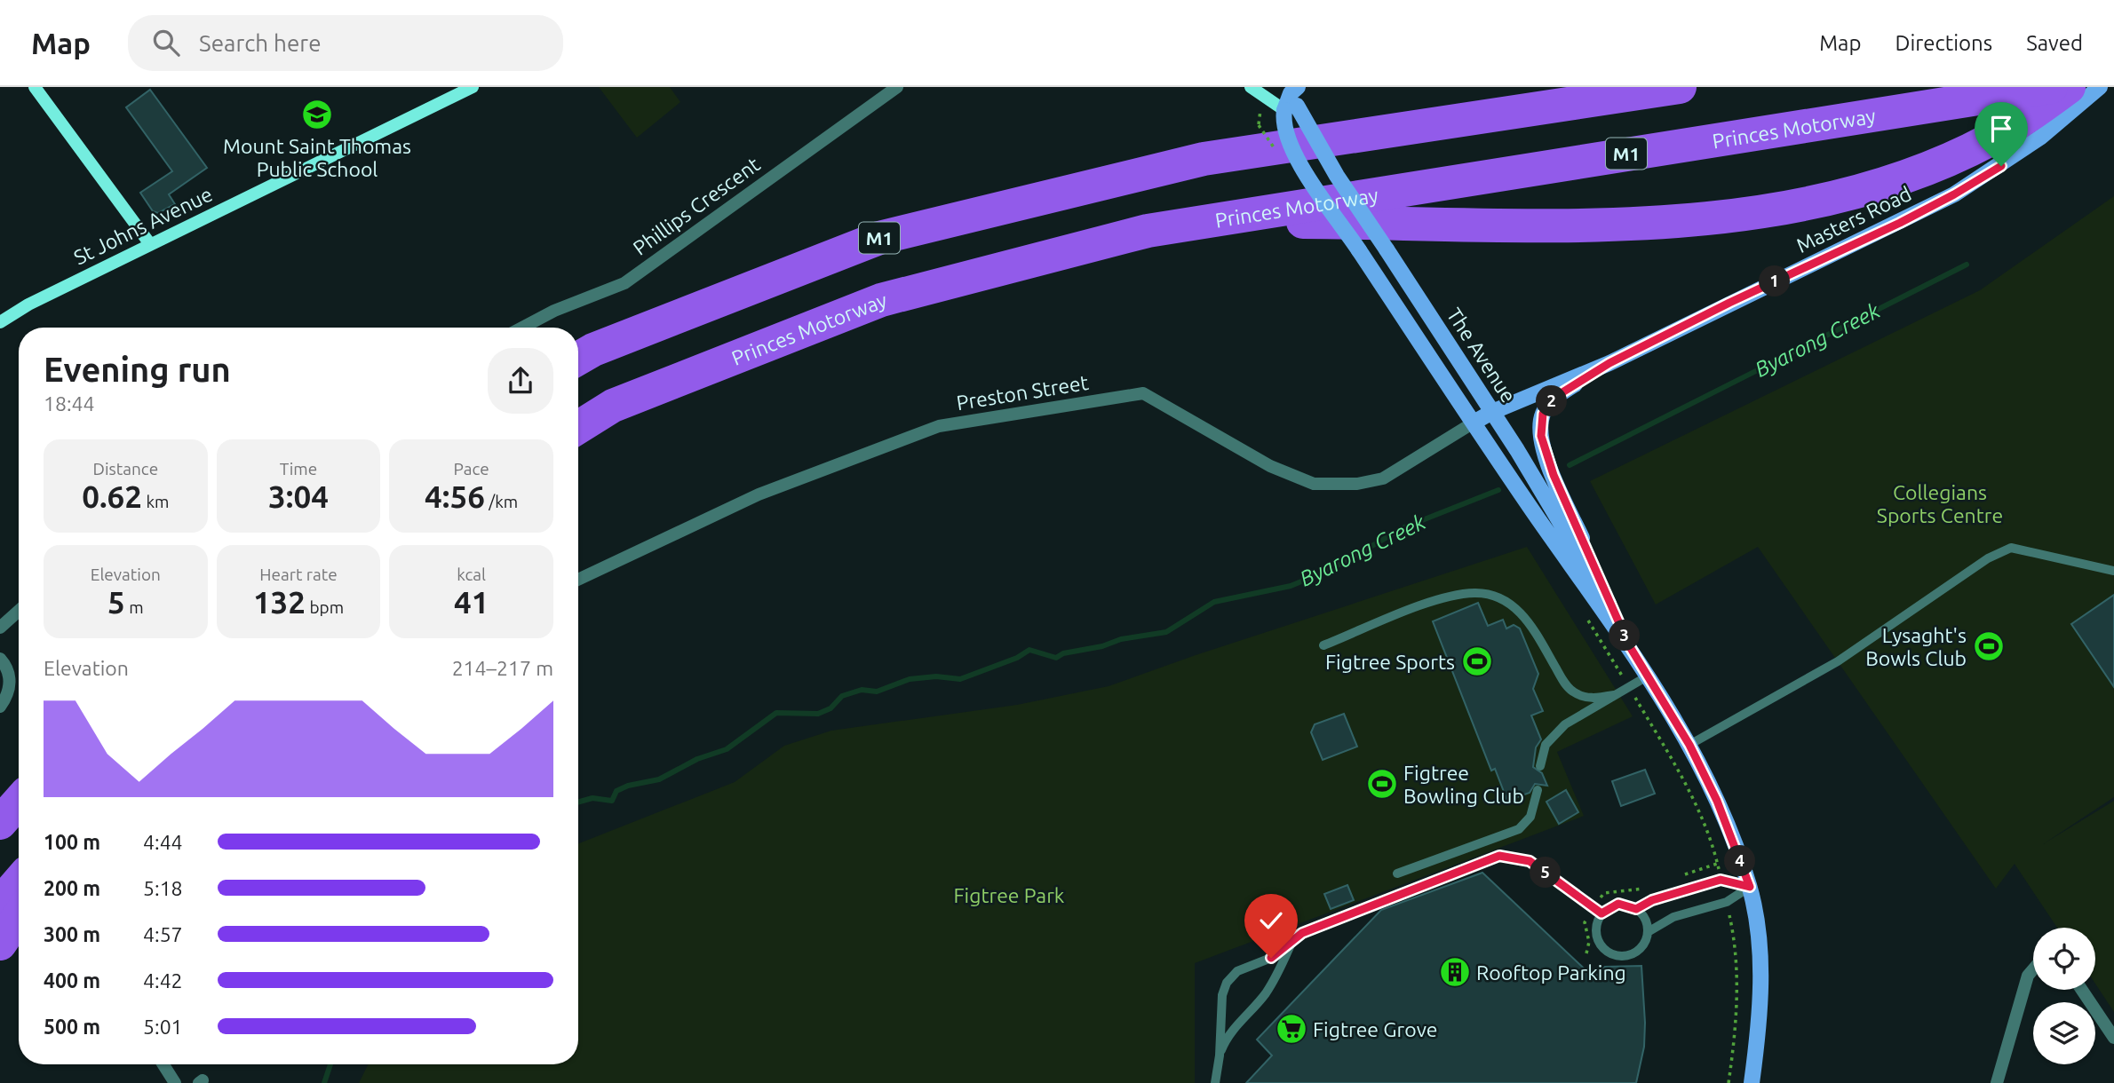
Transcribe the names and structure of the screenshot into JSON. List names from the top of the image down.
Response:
{
  "streets": {
    "highway": ["Princes Motorway", "M1"],
    "main road": ["Masters Road", "The Avenue"],
    "street": ["Phillips Crescent", "St Johns Avenue", "Preston Street"]
  },
  "crossings": [
    ["Masters Road", "The Avenue"],
    ["Masters Road", "Preston Street"],
    ["The Avenue", "Preston Street"]
  ],
  "water": ["Byarong Creek"],
  "parks": ["Collegians Sports Centre", "Figtree Park"],
  "places": {
    "school or university": ["Mount Saint Thomas Public School"],
    "sports": ["Lysaght's Bowls Club", "Figtree Sports", "Figtree Bowling Club"],
    "building": ["Rooftop Parking"],
    "supermarket": ["Figtree Grove"]
  },
  "page": {
    "header": "Map",
    "search": "Search here",
    "nav": ["Map", "Directions", "Saved"],
    "pins": [
      "1",
      "2",
      "3",
      "4",
      "5"
    ],
    "heading": ["Evening run", "18:44"],
    "stats": [
      ["Distance", "0.62 km"],
      ["Time", "3:04"],
      ["Pace", "4:56 /km"],
      ["Elevation", "5 m"],
      ["Heart rate", "132 bpm"],
      ["kcal", "41"]
    ],
    "chart": ["Elevation", "214–217 m"],
    "list": [
      {
        "name": "100 m",
        "note": "4:44"
      },
      {
        "name": "200 m",
        "note": "5:18"
      },
      {
        "name": "300 m",
        "note": "4:57"
      },
      {
        "name": "400 m",
        "note": "4:42"
      },
      {
        "name": "500 m",
        "note": "5:01"
      }
    ]
  }
}
